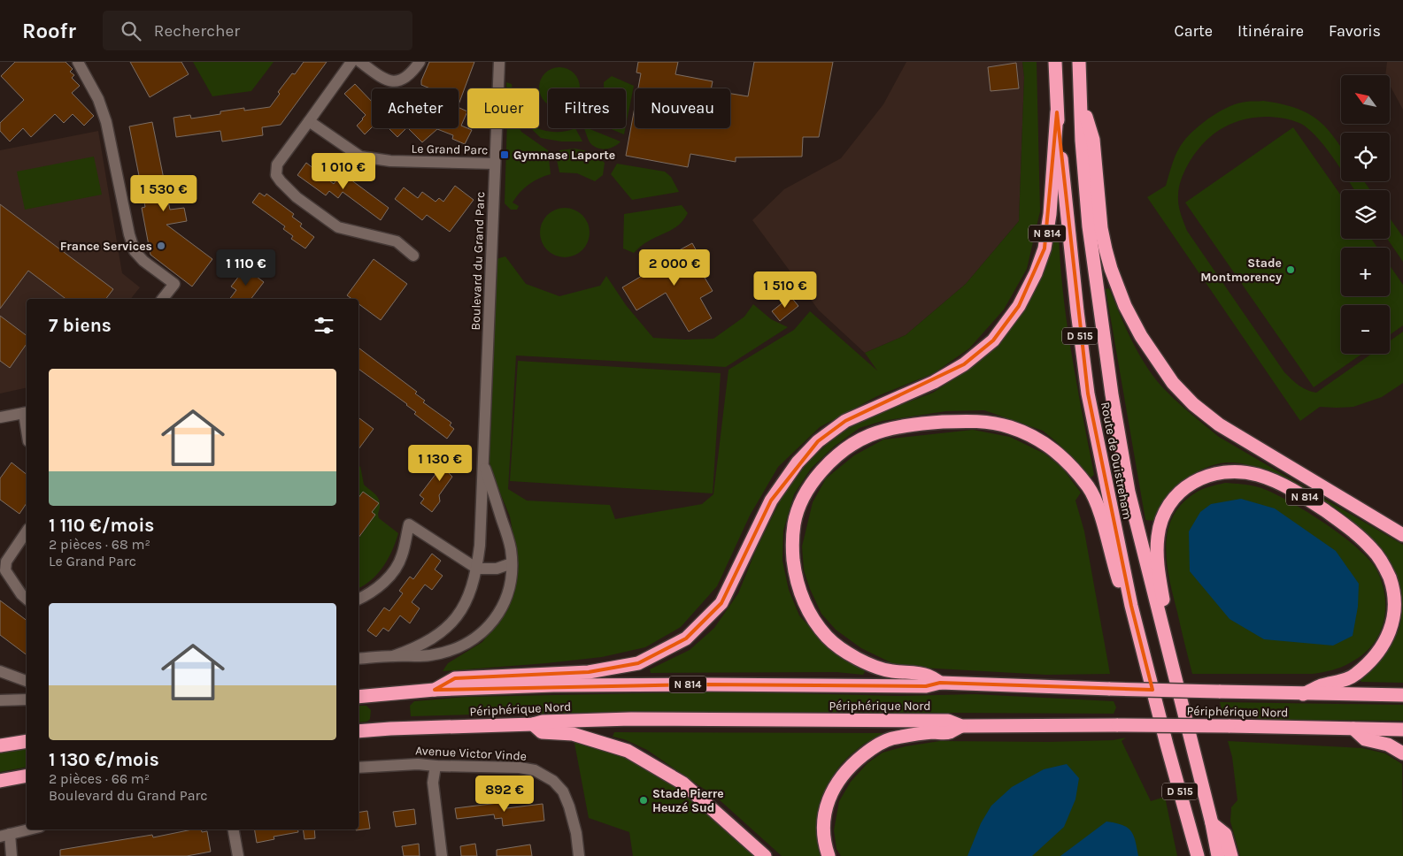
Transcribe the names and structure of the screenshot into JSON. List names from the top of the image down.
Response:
{
  "streets": {
    "highway": [
      "N 814",
      "D 515",
      "Route de Ouistreham",
      "Périphérique Nord"
    ],
    "street": ["Le Grand Parc", "Boulevard du Grand Parc", "Avenue Victor Vinde"]
  },
  "crossings": [
    ["Le Grand Parc", "Boulevard du Grand Parc"],
    ["N 814", "Route de Ouistreham"],
    ["N 814", "Périphérique Nord"]
  ],
  "places": {
    "transit": ["Gymnase Laporte"],
    "other": ["France Services", "Stade Montmorency", "Stade Pierre Heuzé Sud"]
  },
  "north": "top left",
  "page": {
    "header": "Roofr",
    "search": "Rechercher",
    "nav": ["Carte", "Itinéraire", "Favoris"],
    "map_buttons": ["+", "−"],
    "chip": [
      "Acheter",
      "Louer",
      "Filtres",
      "Nouveau"
    ],
    "price": [
      "1 010 €",
      "1 530 €",
      "1 110 €",
      "2 000 €",
      "1 510 €",
      "1 130 €",
      "892 €"
    ],
    "heading": "7 biens",
    "list": [
      {
        "name": "1 110 €/mois",
        "note": "2 pièces · 68 m² · Le Grand Parc"
      },
      {
        "name": "1 130 €/mois",
        "note": "2 pièces · 66 m² · Boulevard du Grand Parc"
      }
    ]
  }
}
